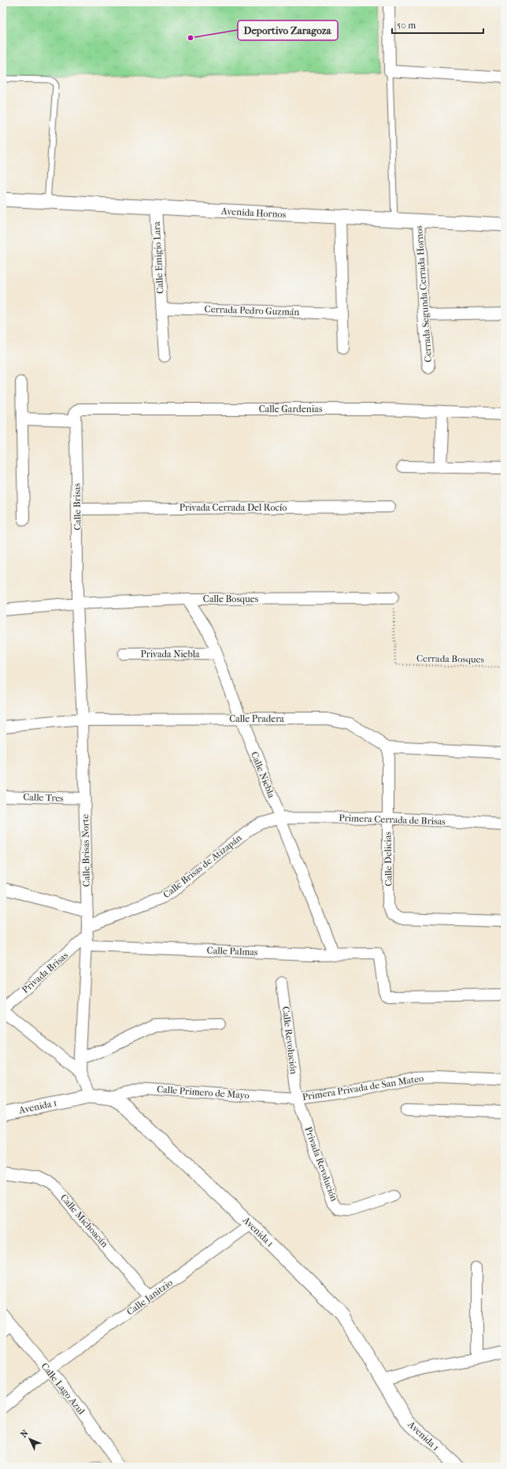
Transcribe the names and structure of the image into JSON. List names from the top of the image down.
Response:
{
  "streets": {
    "street": [
      "Avenida Hornos",
      "Calle Emigio Lara",
      "Cerrada Segunda Cerrada Hornos",
      "Cerrada Pedro Guzmán",
      "Calle Gardenias",
      "Calle Brisas",
      "Privada Cerrada Del Rocío",
      "Calle Bosques",
      "Privada Niebla",
      "Calle Pradera",
      "Calle Niebla",
      "Calle Tres",
      "Primera Cerrada de Brisas",
      "Calle Brisas Norte",
      "Calle Delicias",
      "Calle Brisas de Atizapán",
      "Calle Palmas",
      "Privada Brisas",
      "Calle Revolución",
      "Primera Privada de San Mateo",
      "Calle Primero de Mayo",
      "Avenida 1",
      "Privada Revolución",
      "Calle Michoacán",
      "Calle Janitzio",
      "Calle Lago Azul"
    ],
    "path": ["Cerrada Bosques"]
  },
  "crossings": [
    ["Avenida Hornos", "Calle Emigio Lara"],
    ["Avenida Hornos", "Cerrada Segunda Cerrada Hornos"],
    ["Calle Emigio Lara", "Cerrada Pedro Guzmán"],
    ["Calle Gardenias", "Calle Brisas"],
    ["Calle Brisas", "Privada Cerrada Del Rocío"],
    ["Calle Brisas", "Calle Bosques"],
    ["Calle Brisas", "Calle Brisas Norte"],
    ["Calle Bosques", "Cerrada Bosques"],
    ["Calle Bosques", "Calle Niebla"],
    ["Calle Bosques", "Calle Brisas Norte"],
    ["Privada Niebla", "Calle Niebla"],
    ["Calle Pradera", "Calle Niebla"],
    ["Calle Pradera", "Calle Brisas Norte"],
    ["Calle Pradera", "Calle Delicias"],
    ["Calle Niebla", "Primera Cerrada de Brisas"],
    ["Calle Niebla", "Calle Brisas de Atizapán"],
    ["Calle Niebla", "Calle Palmas"],
    ["Calle Tres", "Calle Brisas Norte"],
    ["Primera Cerrada de Brisas", "Calle Delicias"],
    ["Primera Cerrada de Brisas", "Calle Brisas de Atizapán"],
    ["Calle Brisas Norte", "Calle Brisas de Atizapán"],
    ["Calle Brisas Norte", "Calle Palmas"],
    ["Calle Brisas Norte", "Privada Brisas"],
    ["Calle Brisas Norte", "Avenida 1"],
    ["Calle Brisas de Atizapán", "Calle Palmas"],
    ["Calle Brisas de Atizapán", "Privada Brisas"],
    ["Calle Palmas", "Privada Brisas"],
    ["Calle Revolución", "Primera Privada de San Mateo"],
    ["Calle Revolución", "Calle Primero de Mayo"],
    ["Calle Revolución", "Privada Revolución"],
    ["Primera Privada de San Mateo", "Calle Primero de Mayo"],
    ["Primera Privada de San Mateo", "Privada Revolución"],
    ["Calle Primero de Mayo", "Avenida 1"],
    ["Calle Primero de Mayo", "Privada Revolución"],
    ["Avenida 1", "Calle Janitzio"],
    ["Calle Michoacán", "Calle Janitzio"],
    ["Calle Janitzio", "Calle Lago Azul"]
  ],
  "places": ["Deportivo Zaragoza"],
  "scale_bar": "50 m",
  "north": "top left"
}
